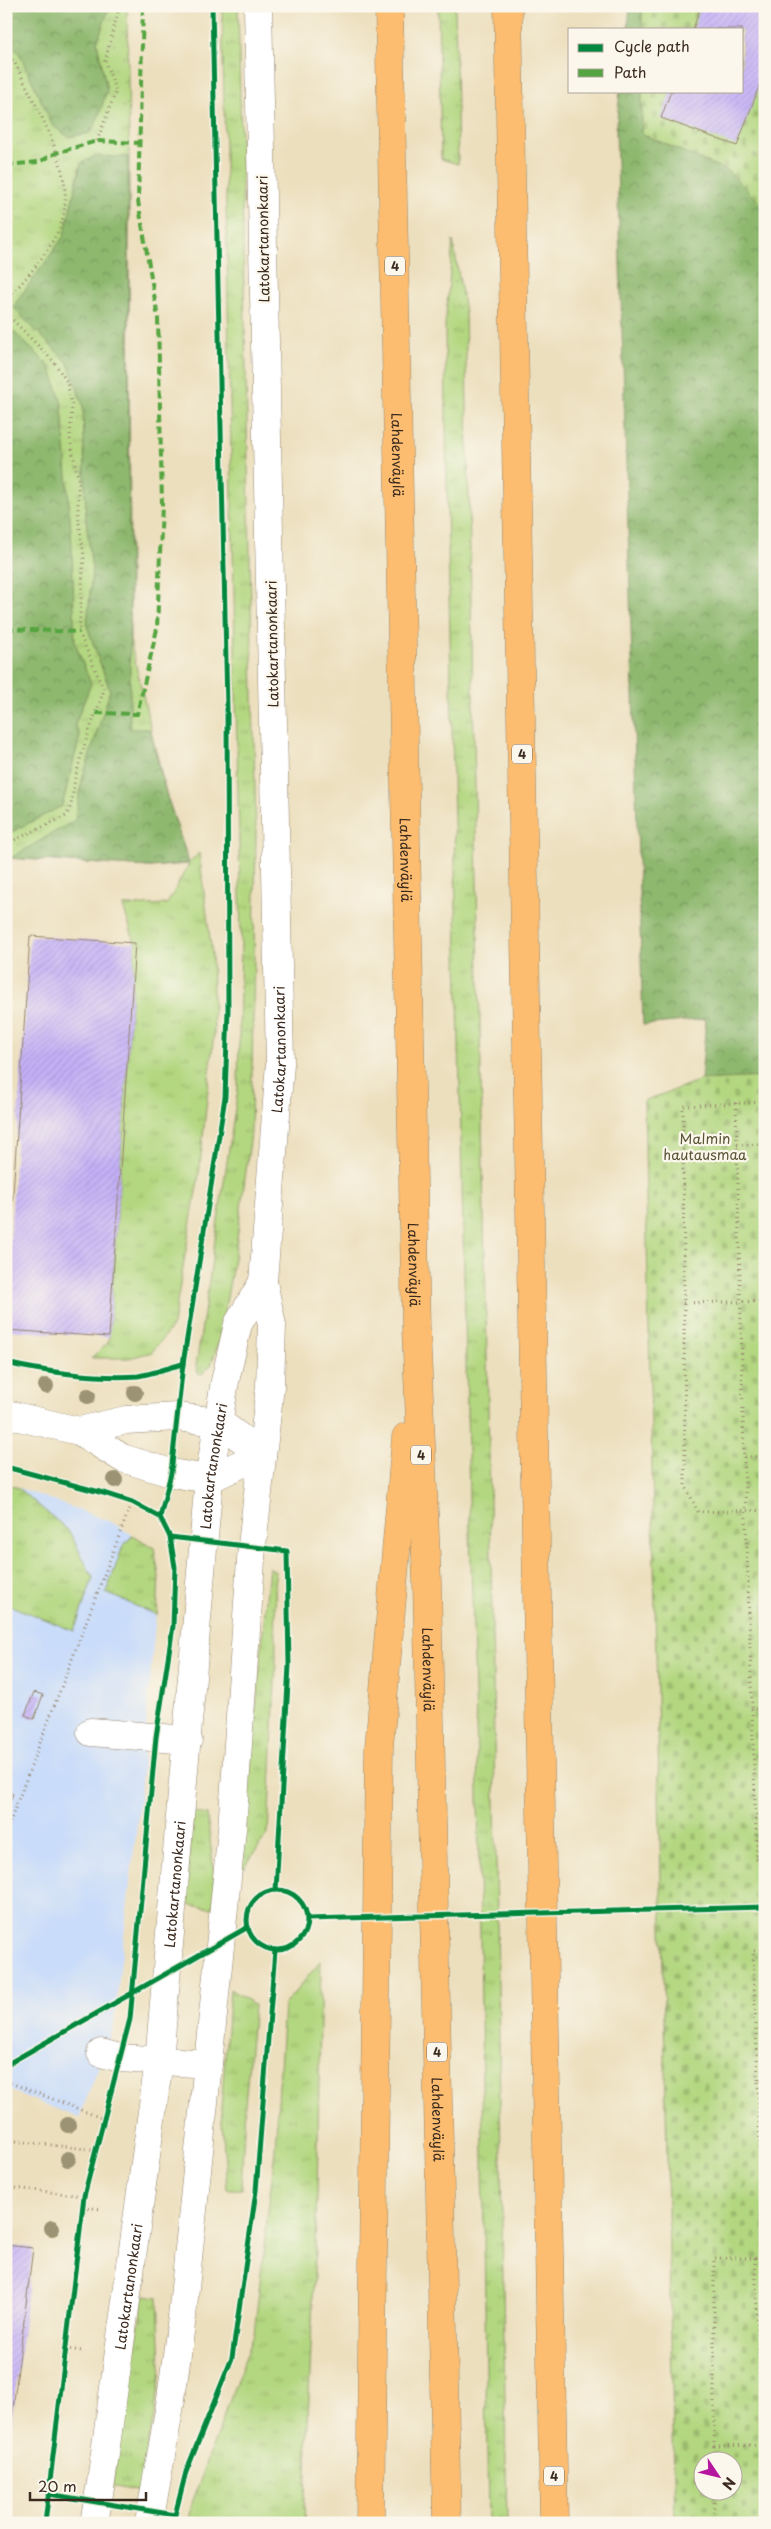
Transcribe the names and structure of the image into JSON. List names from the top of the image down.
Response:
{
  "streets": {
    "highway": ["4", "Lahdenväylä"],
    "street": ["Latokartanonkaari"]
  },
  "parks": ["Malmin hautausmaa"],
  "legend": ["Cycle path", "Path"],
  "scale_bar": "20 m",
  "north": "bottom right"
}
